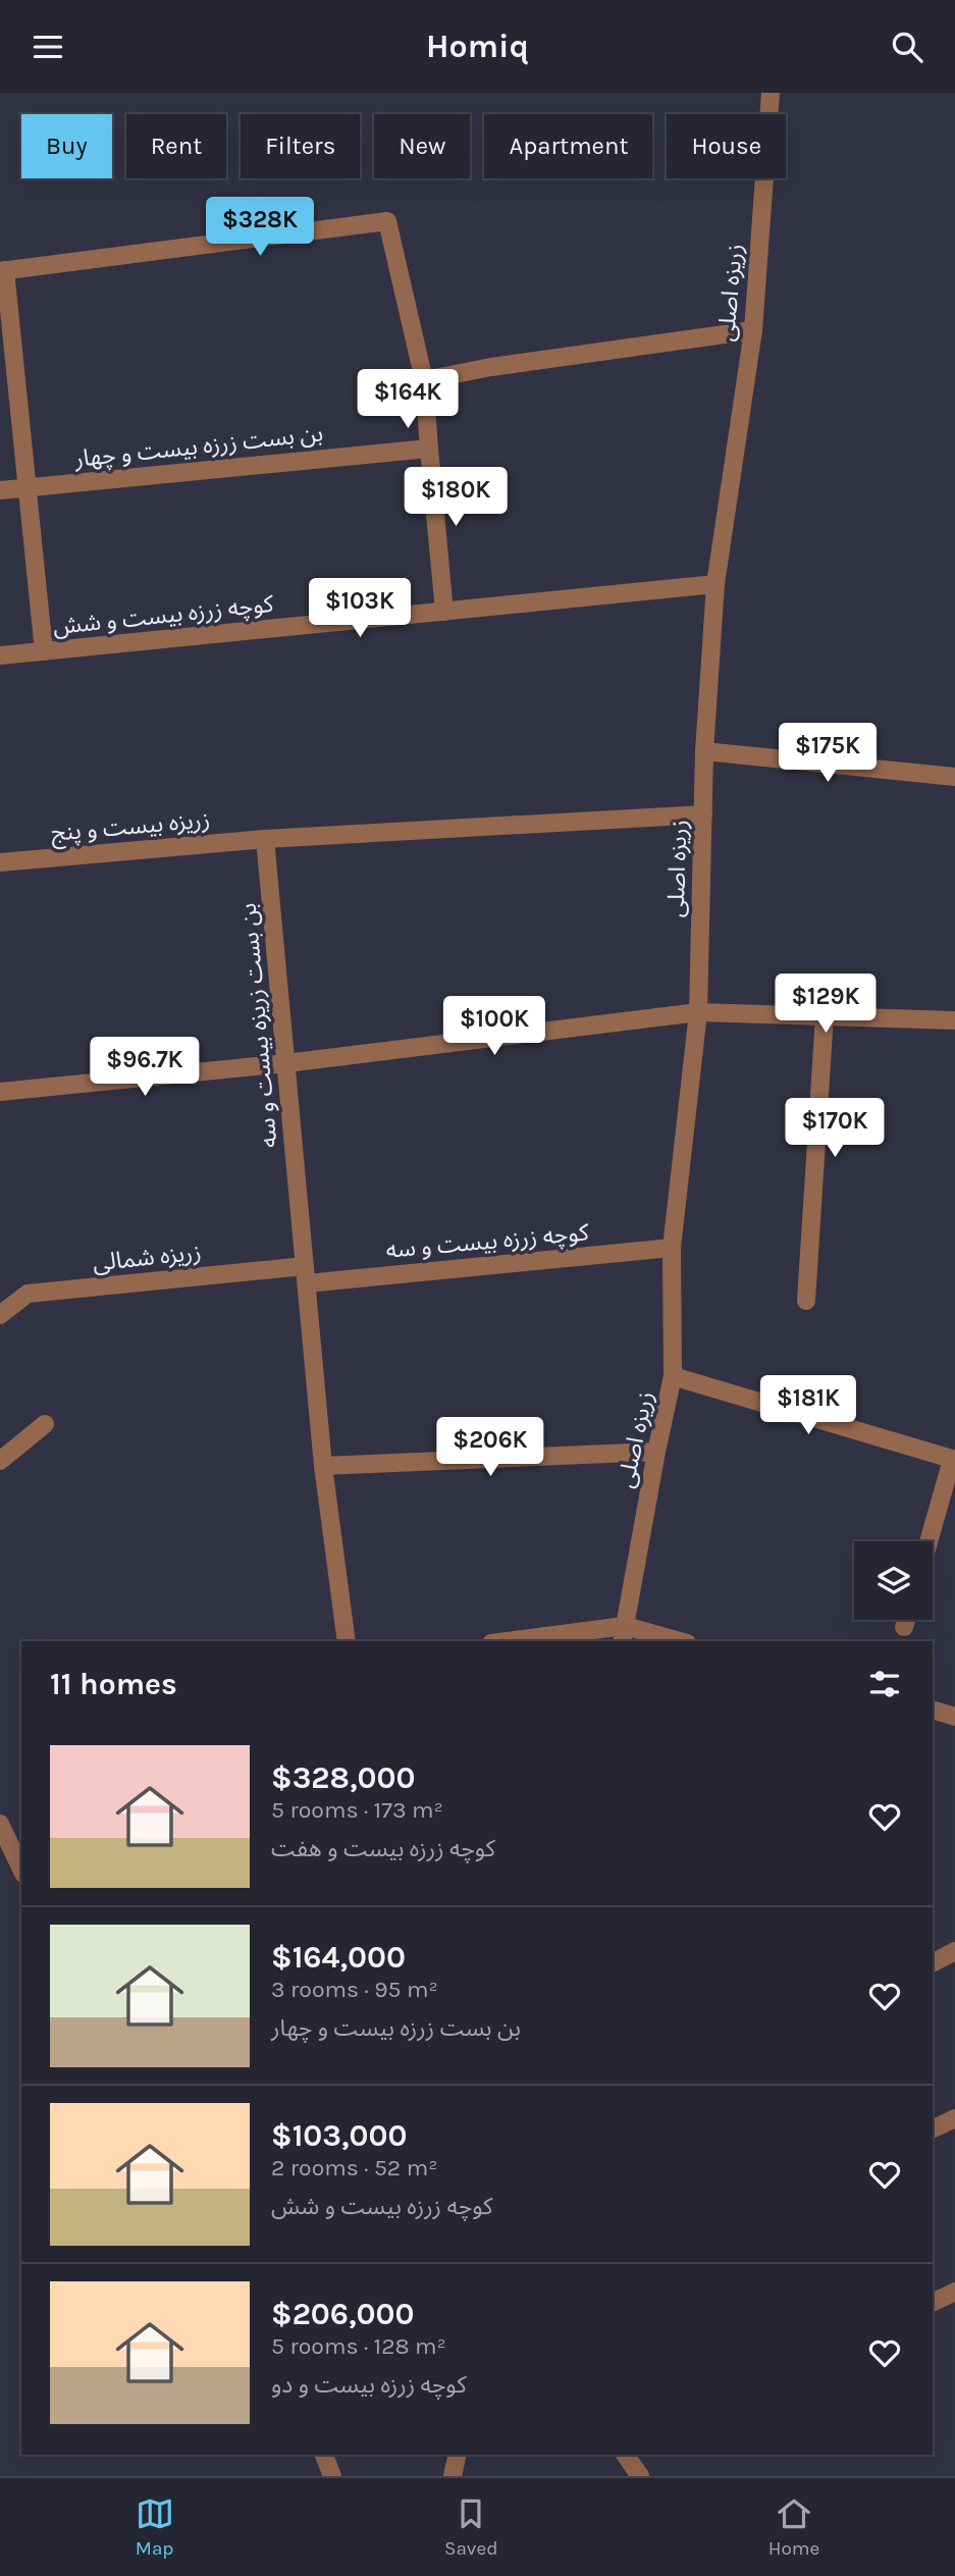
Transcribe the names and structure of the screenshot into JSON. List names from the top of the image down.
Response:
{
  "streets": {
    "street": [
      "زریزه اصلی",
      "بن بست زرزه بیست و چهار",
      "کوچه زرزه بیست و شش",
      "زریزه بیست و پنج",
      "بن بست زریزه بیست و سه",
      "کوچه زرزه بیست و سه",
      "زریزه شمالی"
    ]
  },
  "crossings": [
    ["زریزه اصلی", "کوچه زرزه بیست و شش"],
    ["زریزه اصلی", "کوچه زرزه بیست و سه"],
    ["زریزه بیست و پنج", "بن بست زریزه بیست و سه"],
    ["بن بست زریزه بیست و سه", "کوچه زرزه بیست و سه"],
    ["بن بست زریزه بیست و سه", "زریزه شمالی"],
    ["کوچه زرزه بیست و سه", "زریزه شمالی"]
  ],
  "page": {
    "header": "Homiq",
    "chip": [
      "Buy",
      "Rent",
      "Filters",
      "New",
      "Apartment",
      "House"
    ],
    "price": [
      "$328K",
      "$164K",
      "$180K",
      "$103K",
      "$175K",
      "$129K",
      "$100K",
      "$96.7K",
      "$170K",
      "$181K",
      "$206K"
    ],
    "heading": "11 homes",
    "list": [
      {
        "name": "$328,000",
        "note": "5 rooms · 173 m² · کوچه زرزه بیست و هفت"
      },
      {
        "name": "$164,000",
        "note": "3 rooms · 95 m² · بن بست زرزه بیست و چهار"
      },
      {
        "name": "$103,000",
        "note": "2 rooms · 52 m² · کوچه زرزه بیست و شش"
      },
      {
        "name": "$206,000",
        "note": "5 rooms · 128 m² · کوچه زرزه بیست و دو"
      }
    ],
    "tabs": ["Map", "Saved", "Home"]
  }
}
